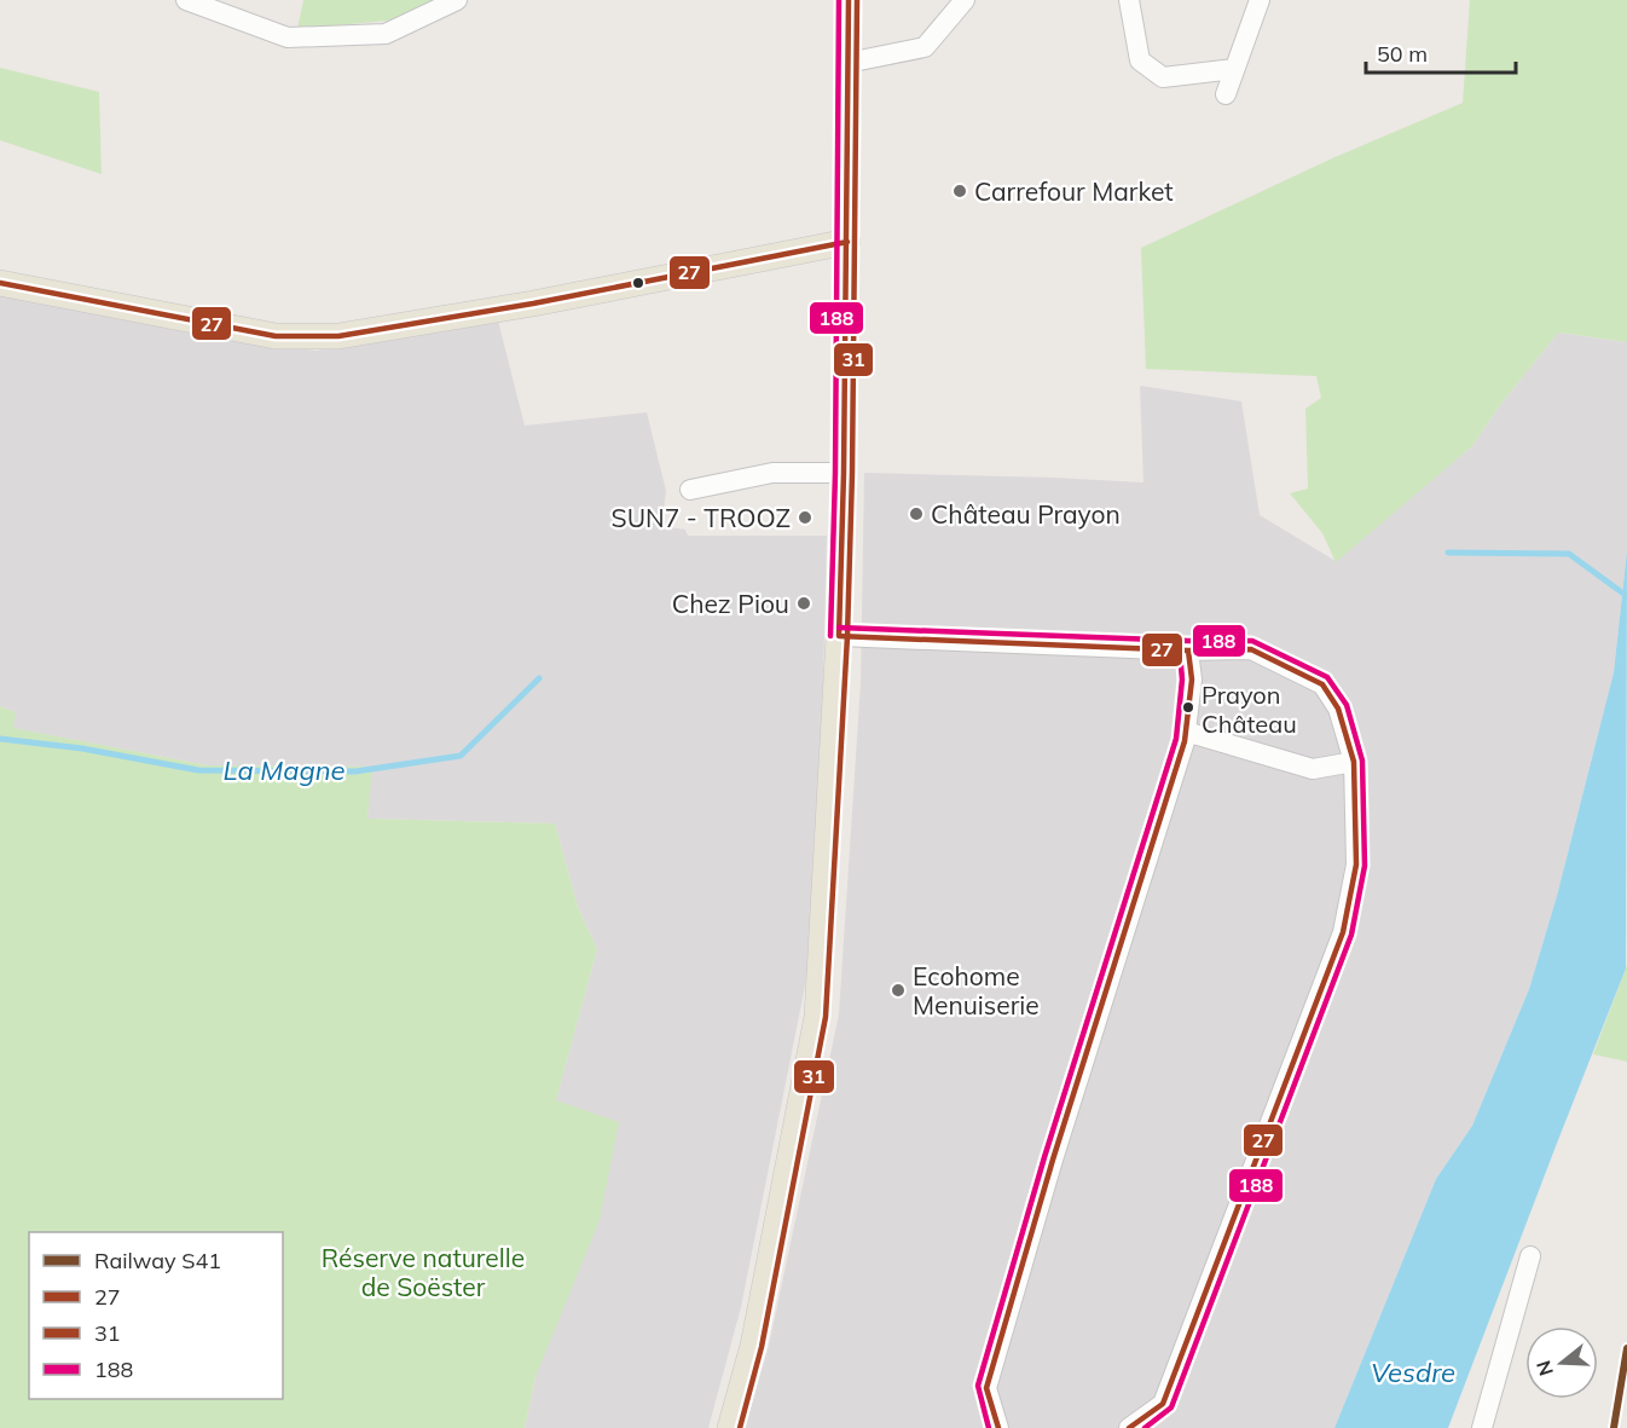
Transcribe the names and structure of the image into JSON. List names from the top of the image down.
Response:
{
  "water": ["La Magne", "Vesdre"],
  "parks": ["Réserve naturelle de Soëster"],
  "places": [
    "Carrefour Market",
    "Château Prayon",
    "SUN7 - TROOZ",
    "Chez Piou",
    "Prayon Château",
    "Ecohome Menuiserie"
  ],
  "lines": [
    "transit line 27",
    "transit line 31",
    "transit line 188",
    "rail line S41"
  ],
  "legend": [
    "Railway S41",
    "27",
    "31",
    "188"
  ],
  "scale_bar": "50 m",
  "north": "left"
}
